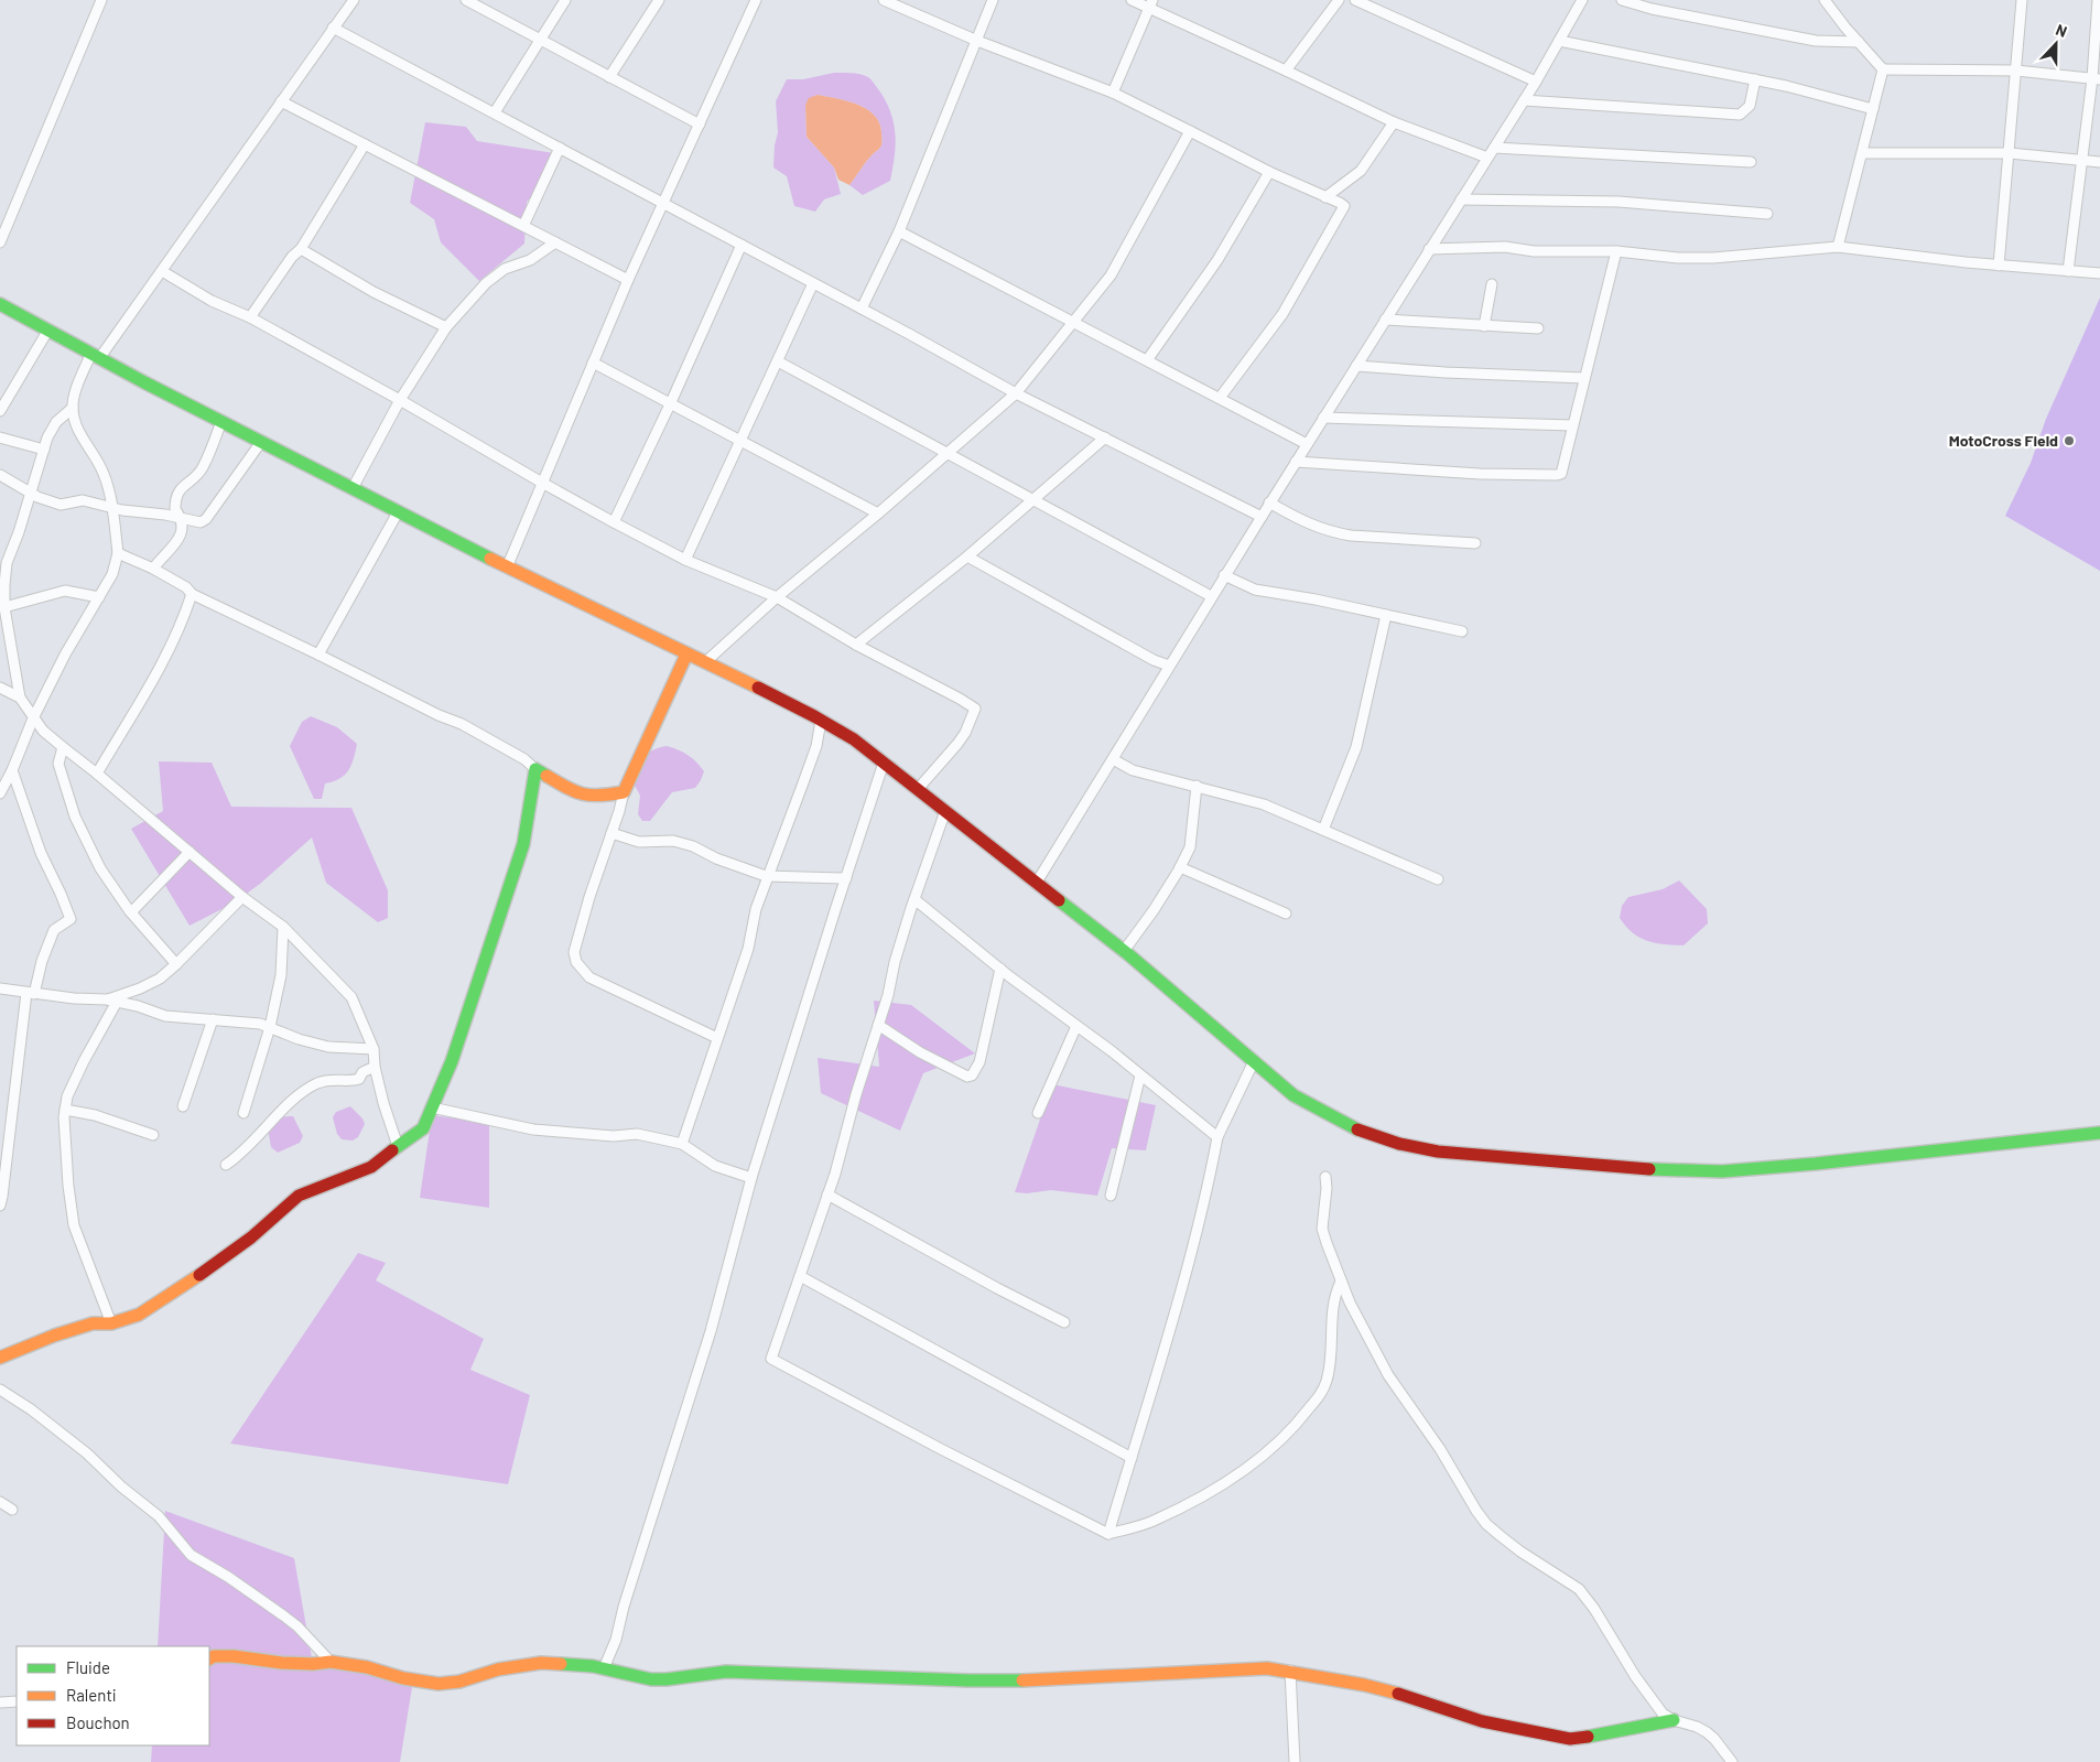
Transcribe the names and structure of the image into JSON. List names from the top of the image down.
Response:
{
  "places": ["MotoCross Field"],
  "legend": ["Fluide", "Ralenti", "Bouchon"],
  "north": "top"
}
